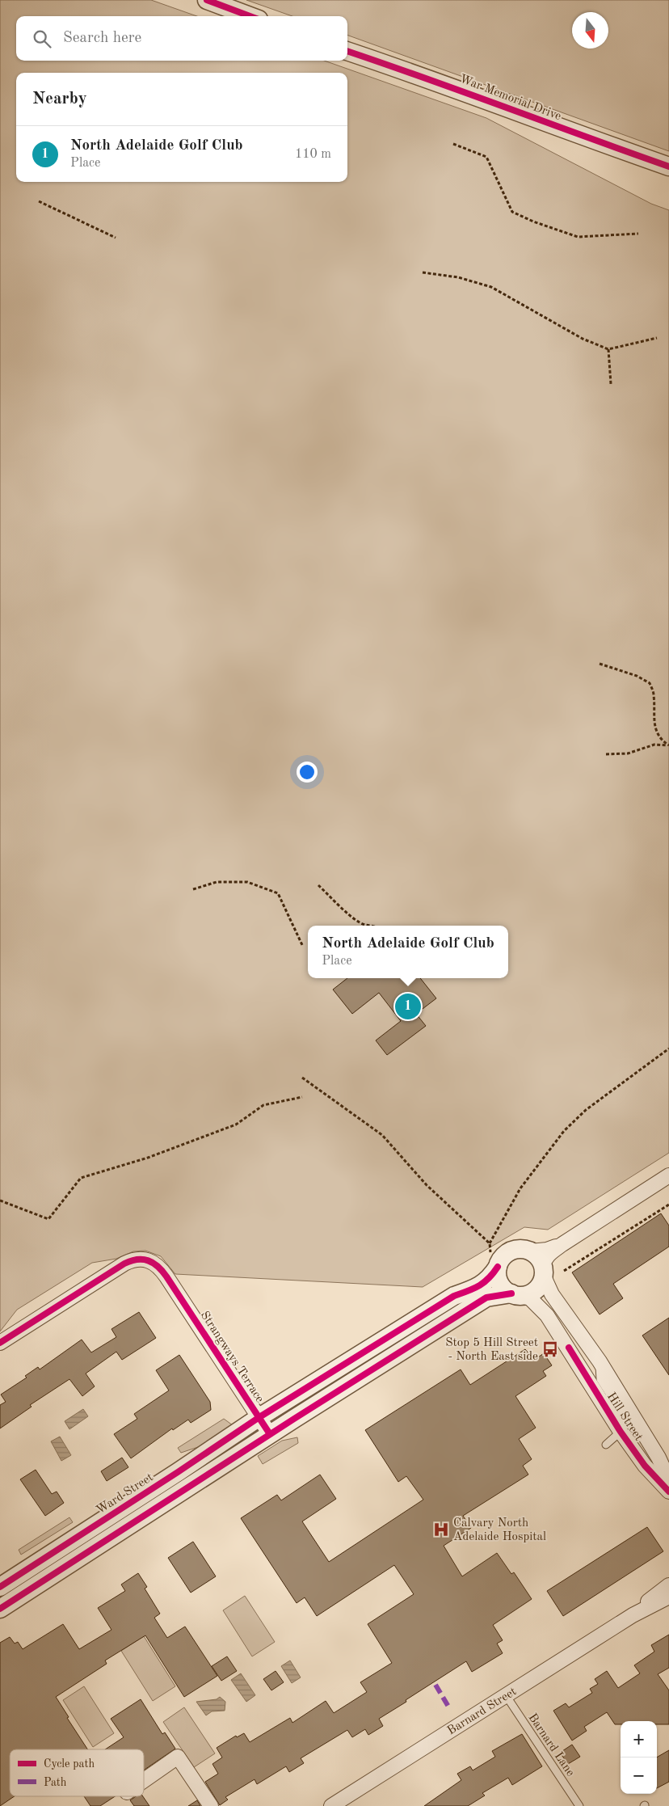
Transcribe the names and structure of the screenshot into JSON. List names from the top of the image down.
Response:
{
  "streets": {
    "street": [
      "War Memorial Drive",
      "Strangways Terrace",
      "Hill Street",
      "Ward Street",
      "Barnard Street"
    ],
    "lane": ["Barnard Lane"]
  },
  "crossings": [
    ["Strangways Terrace", "Hill Street"],
    ["Strangways Terrace", "Ward Street"],
    ["Barnard Street", "Barnard Lane"]
  ],
  "places": {
    "bus stop": ["Stop 5 Hill Street - North East side"],
    "hospital": ["Calvary North Adelaide Hospital"]
  },
  "legend": ["Cycle path", "Path"],
  "north": "bottom",
  "page": {
    "search": "Search here",
    "heading": "Nearby",
    "list": [
      {
        "mark": "1",
        "name": "North Adelaide Golf Club",
        "note": "Place",
        "value": "110 m"
      }
    ],
    "popup": ["North Adelaide Golf Club", "Place"],
    "pins": "1",
    "map_buttons": ["+", "−"]
  }
}
